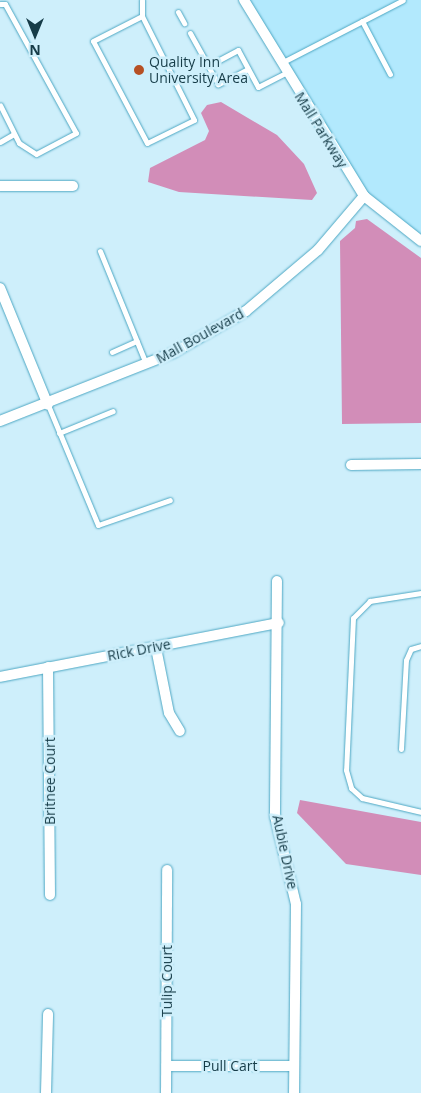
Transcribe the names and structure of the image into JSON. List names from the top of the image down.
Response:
{
  "streets": {
    "street": [
      "Mall Parkway",
      "Mall Boulevard",
      "Rick Drive",
      "Britnee Court",
      "Aubie Drive",
      "Tulip Court",
      "Pull Cart"
    ]
  },
  "crossings": [
    ["Mall Parkway", "Mall Boulevard"],
    ["Rick Drive", "Britnee Court"],
    ["Rick Drive", "Aubie Drive"],
    ["Aubie Drive", "Pull Cart"],
    ["Tulip Court", "Pull Cart"]
  ],
  "places": ["Quality Inn University Area"],
  "north": "bottom"
}
